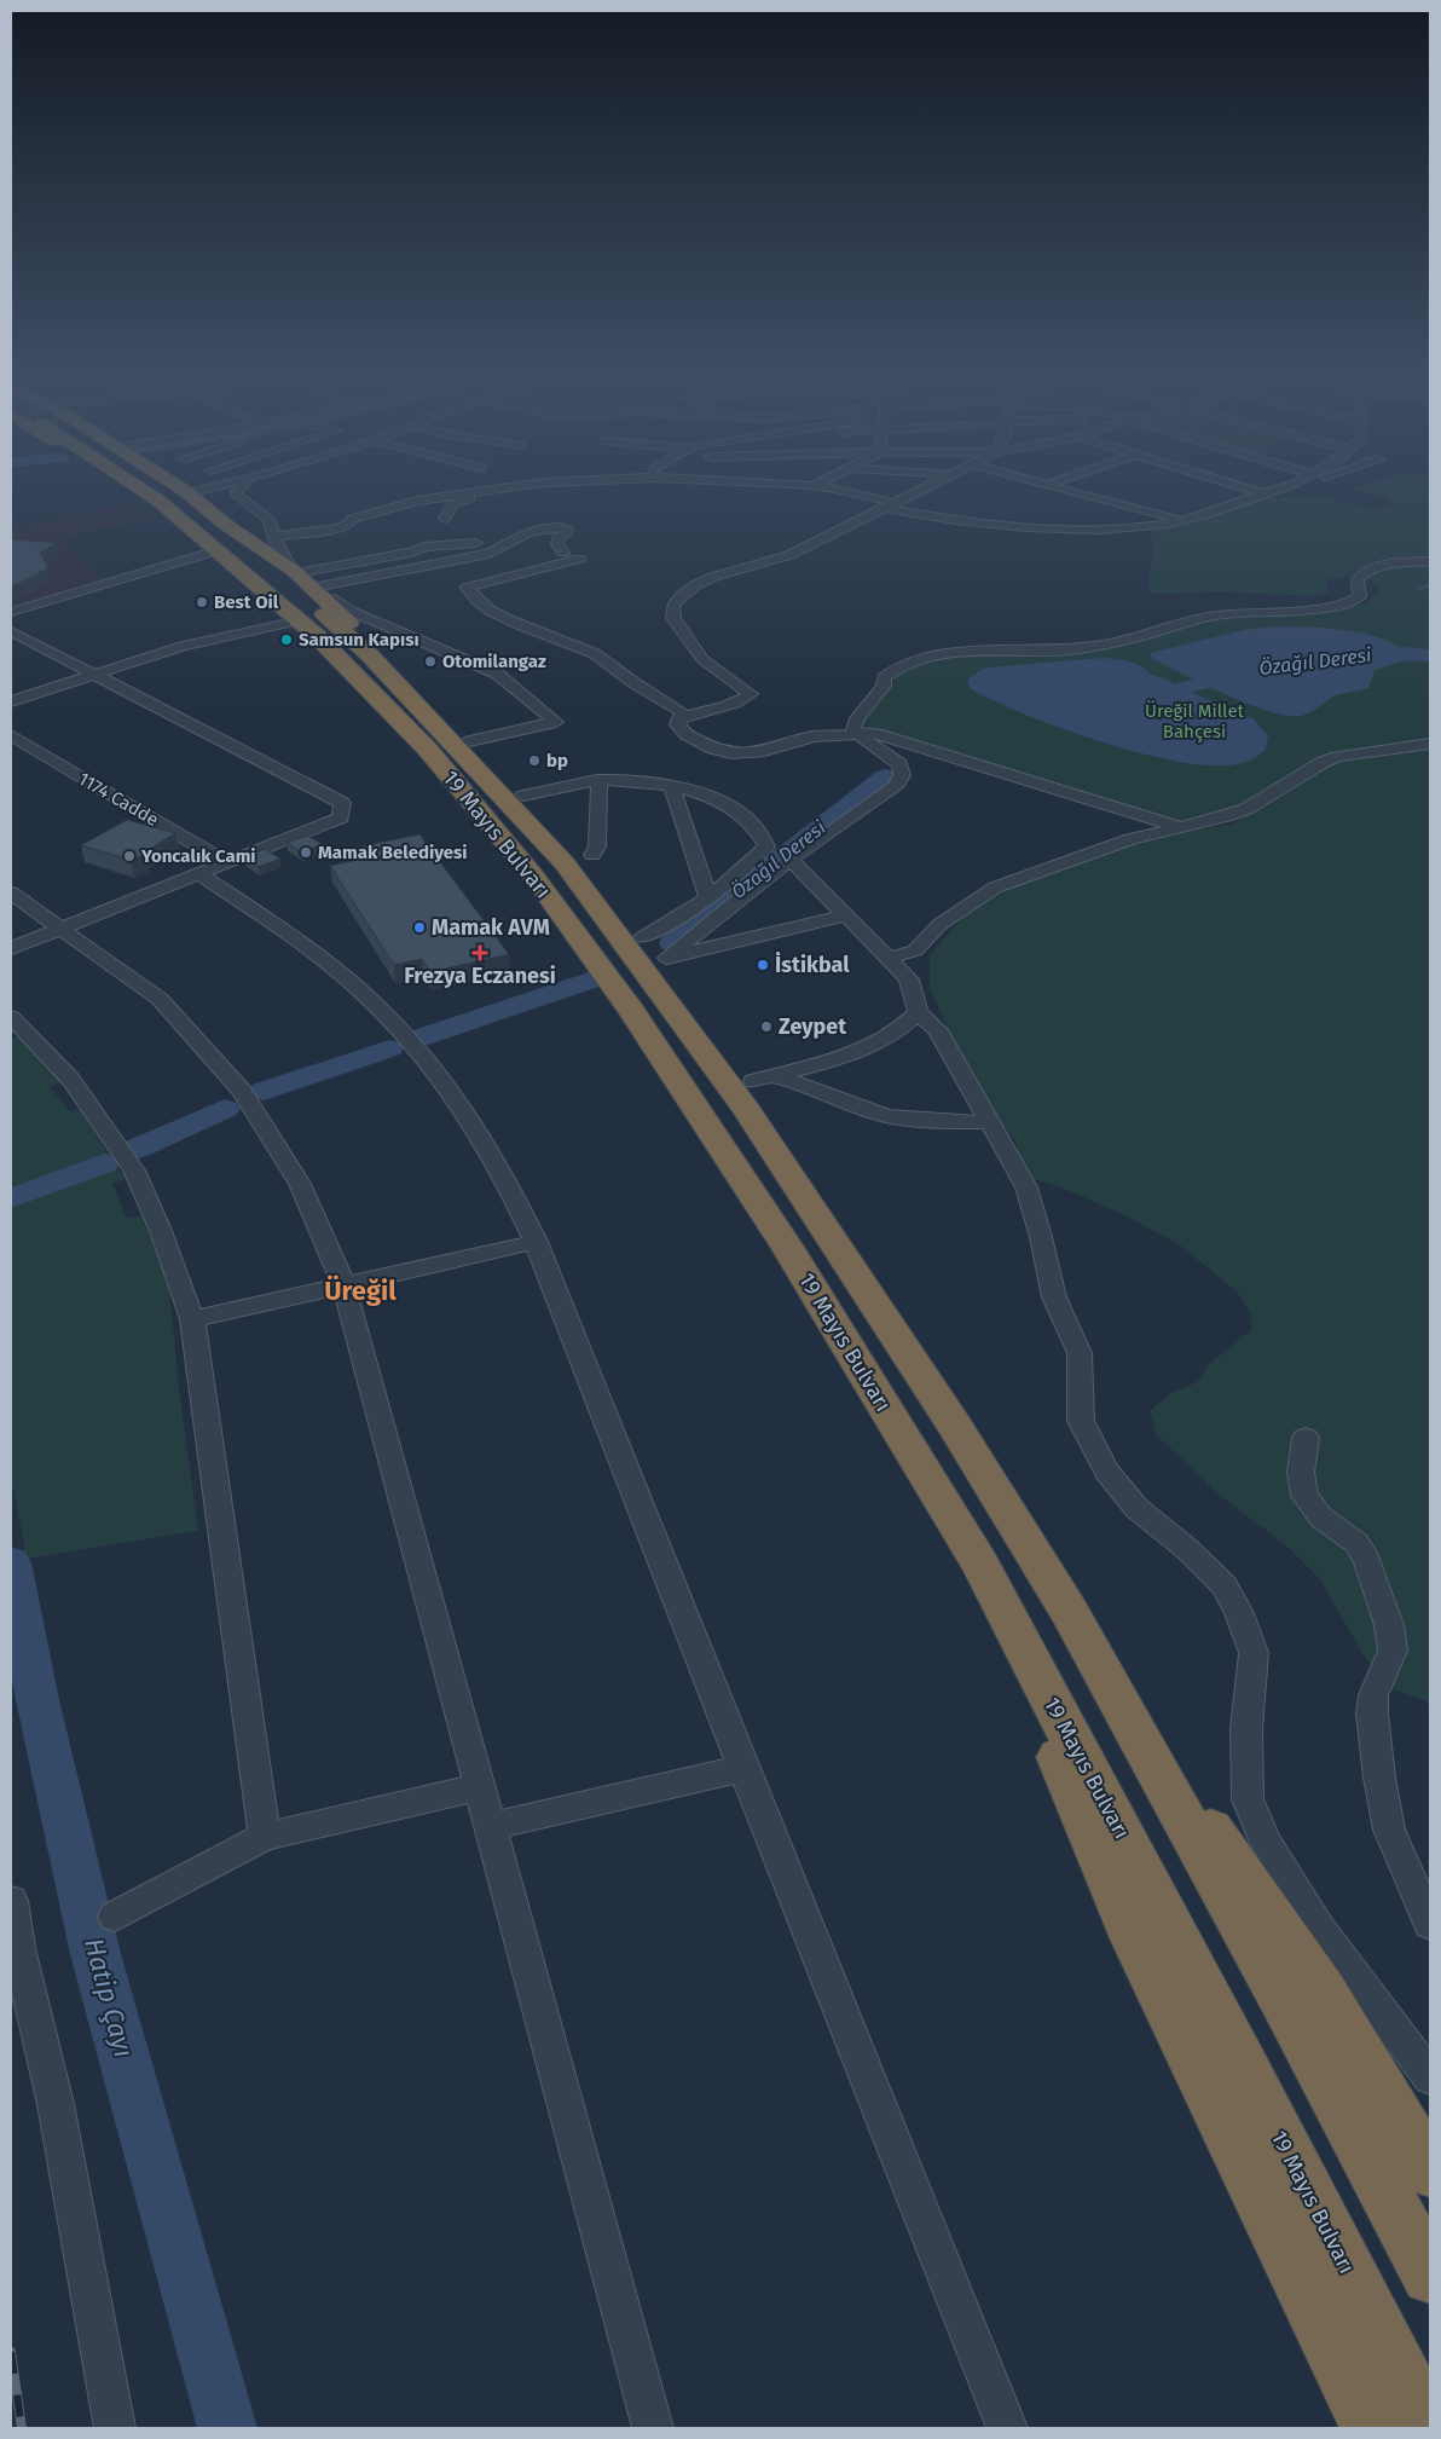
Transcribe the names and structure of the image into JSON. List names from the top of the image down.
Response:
{
  "streets": {
    "highway": ["19 Mayıs Bulvarı"],
    "street": ["1174 Cadde"]
  },
  "districts": ["Üreğil"],
  "water": ["Özağıl Deresi", "Hatip Çayı"],
  "parks": ["Üreğil Millet Bahçesi"],
  "places": {
    "other": [
      "Best Oil",
      "Samsun Kapısı",
      "Otomilangaz",
      "bp",
      "Mamak Belediyesi",
      "Yoncalık Cami",
      "Mamak AVM",
      "İstikbal",
      "Zeypet"
    ],
    "health": ["Frezya Eczanesi"]
  }
}
